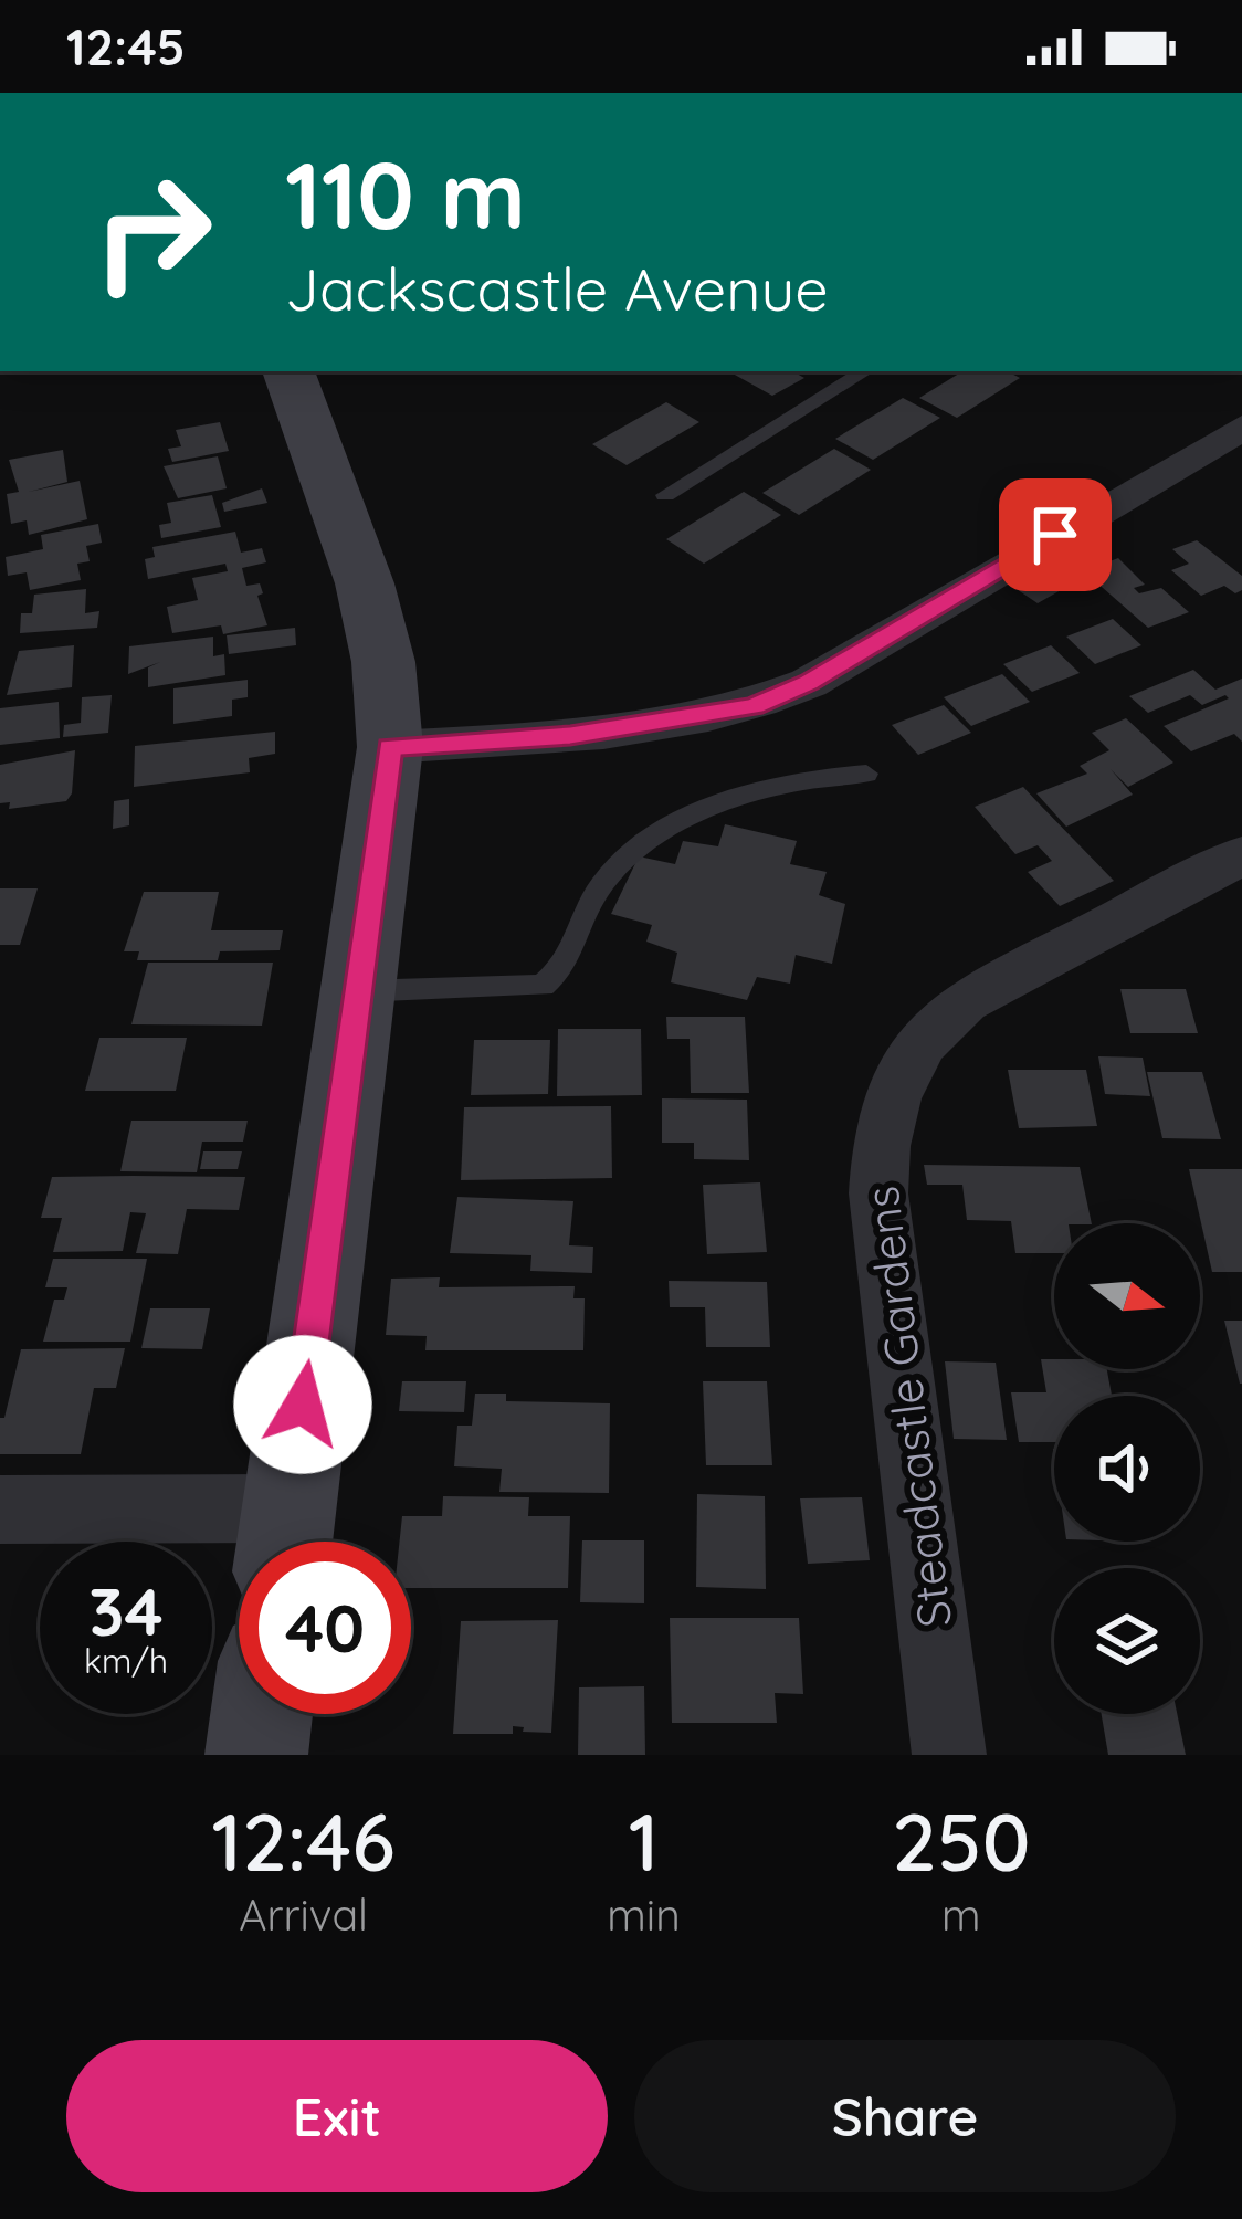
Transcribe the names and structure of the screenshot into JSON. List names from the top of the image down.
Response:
{
  "streets": {
    "street": ["Steadcastle Gardens"]
  },
  "north": "right",
  "page": {
    "status": "12:45",
    "turn": ["110 m", "Jackscastle Avenue"],
    "speed": "34 km/h",
    "limit": "40",
    "eta": [
      "12:46",
      "Arrival",
      "1",
      "min",
      "250",
      "m"
    ],
    "buttons": ["Exit", "Share"]
  }
}
